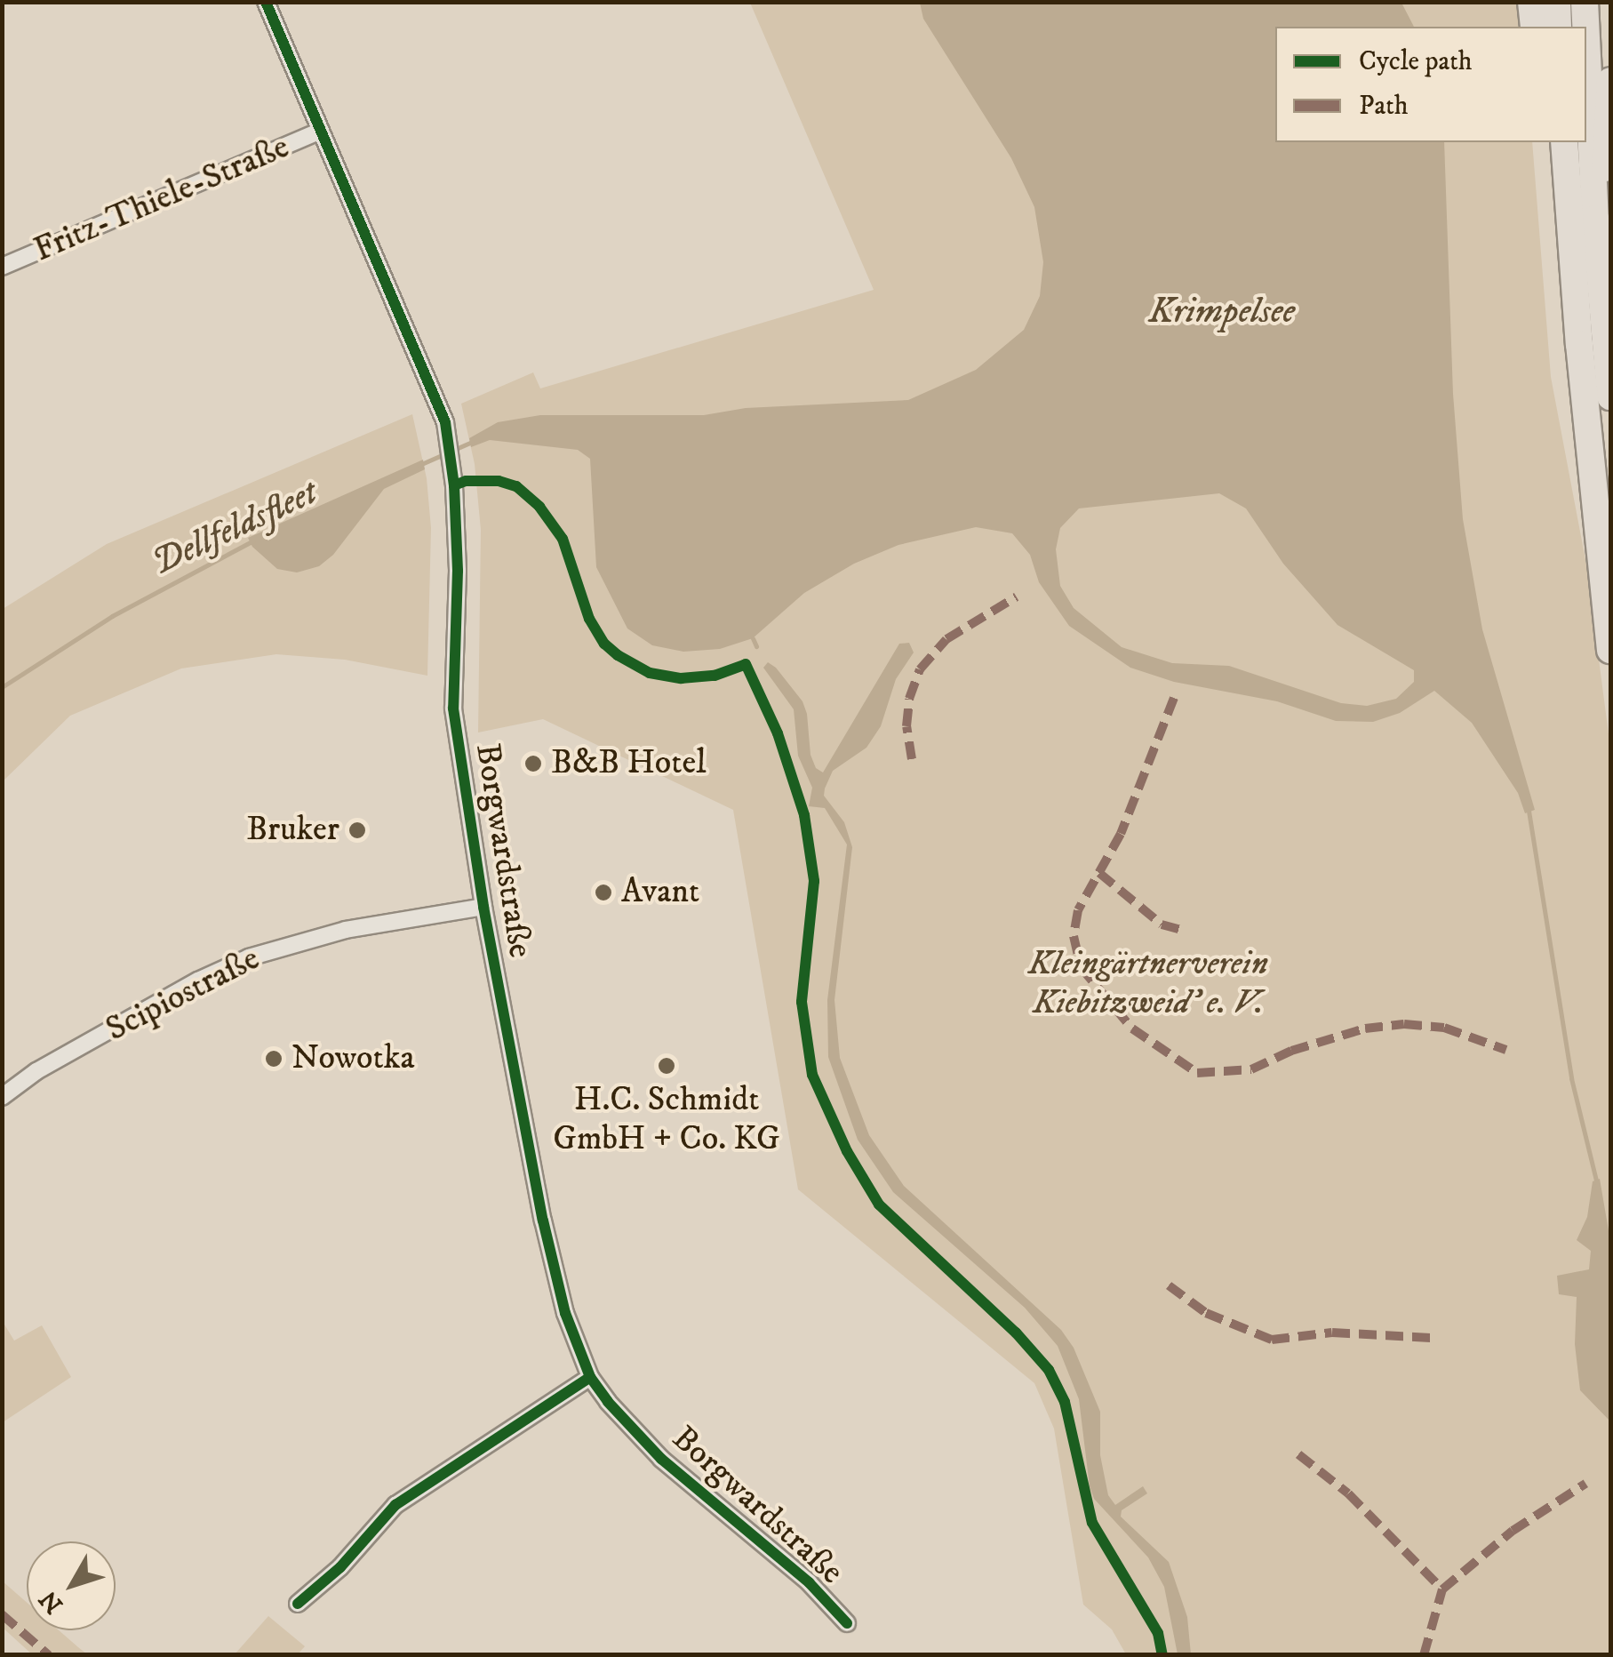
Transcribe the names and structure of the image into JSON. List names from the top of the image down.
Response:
{
  "streets": {
    "street": ["Fritz-Thiele-Straße", "Borgwardstraße", "Scipiostraße"]
  },
  "crossings": [
    ["Fritz-Thiele-Straße", "Borgwardstraße"],
    ["Borgwardstraße", "Scipiostraße"]
  ],
  "water": ["Krimpelsee", "Dellfeldsfleet"],
  "parks": ["Kleingärtnerverein Kiebitzweid' e. V."],
  "places": [
    "B&B Hotel",
    "Bruker",
    "Avant",
    "Nowotka",
    "H.C. Schmidt GmbH + Co. KG"
  ],
  "legend": ["Cycle path", "Path"],
  "north": "bottom left"
}
